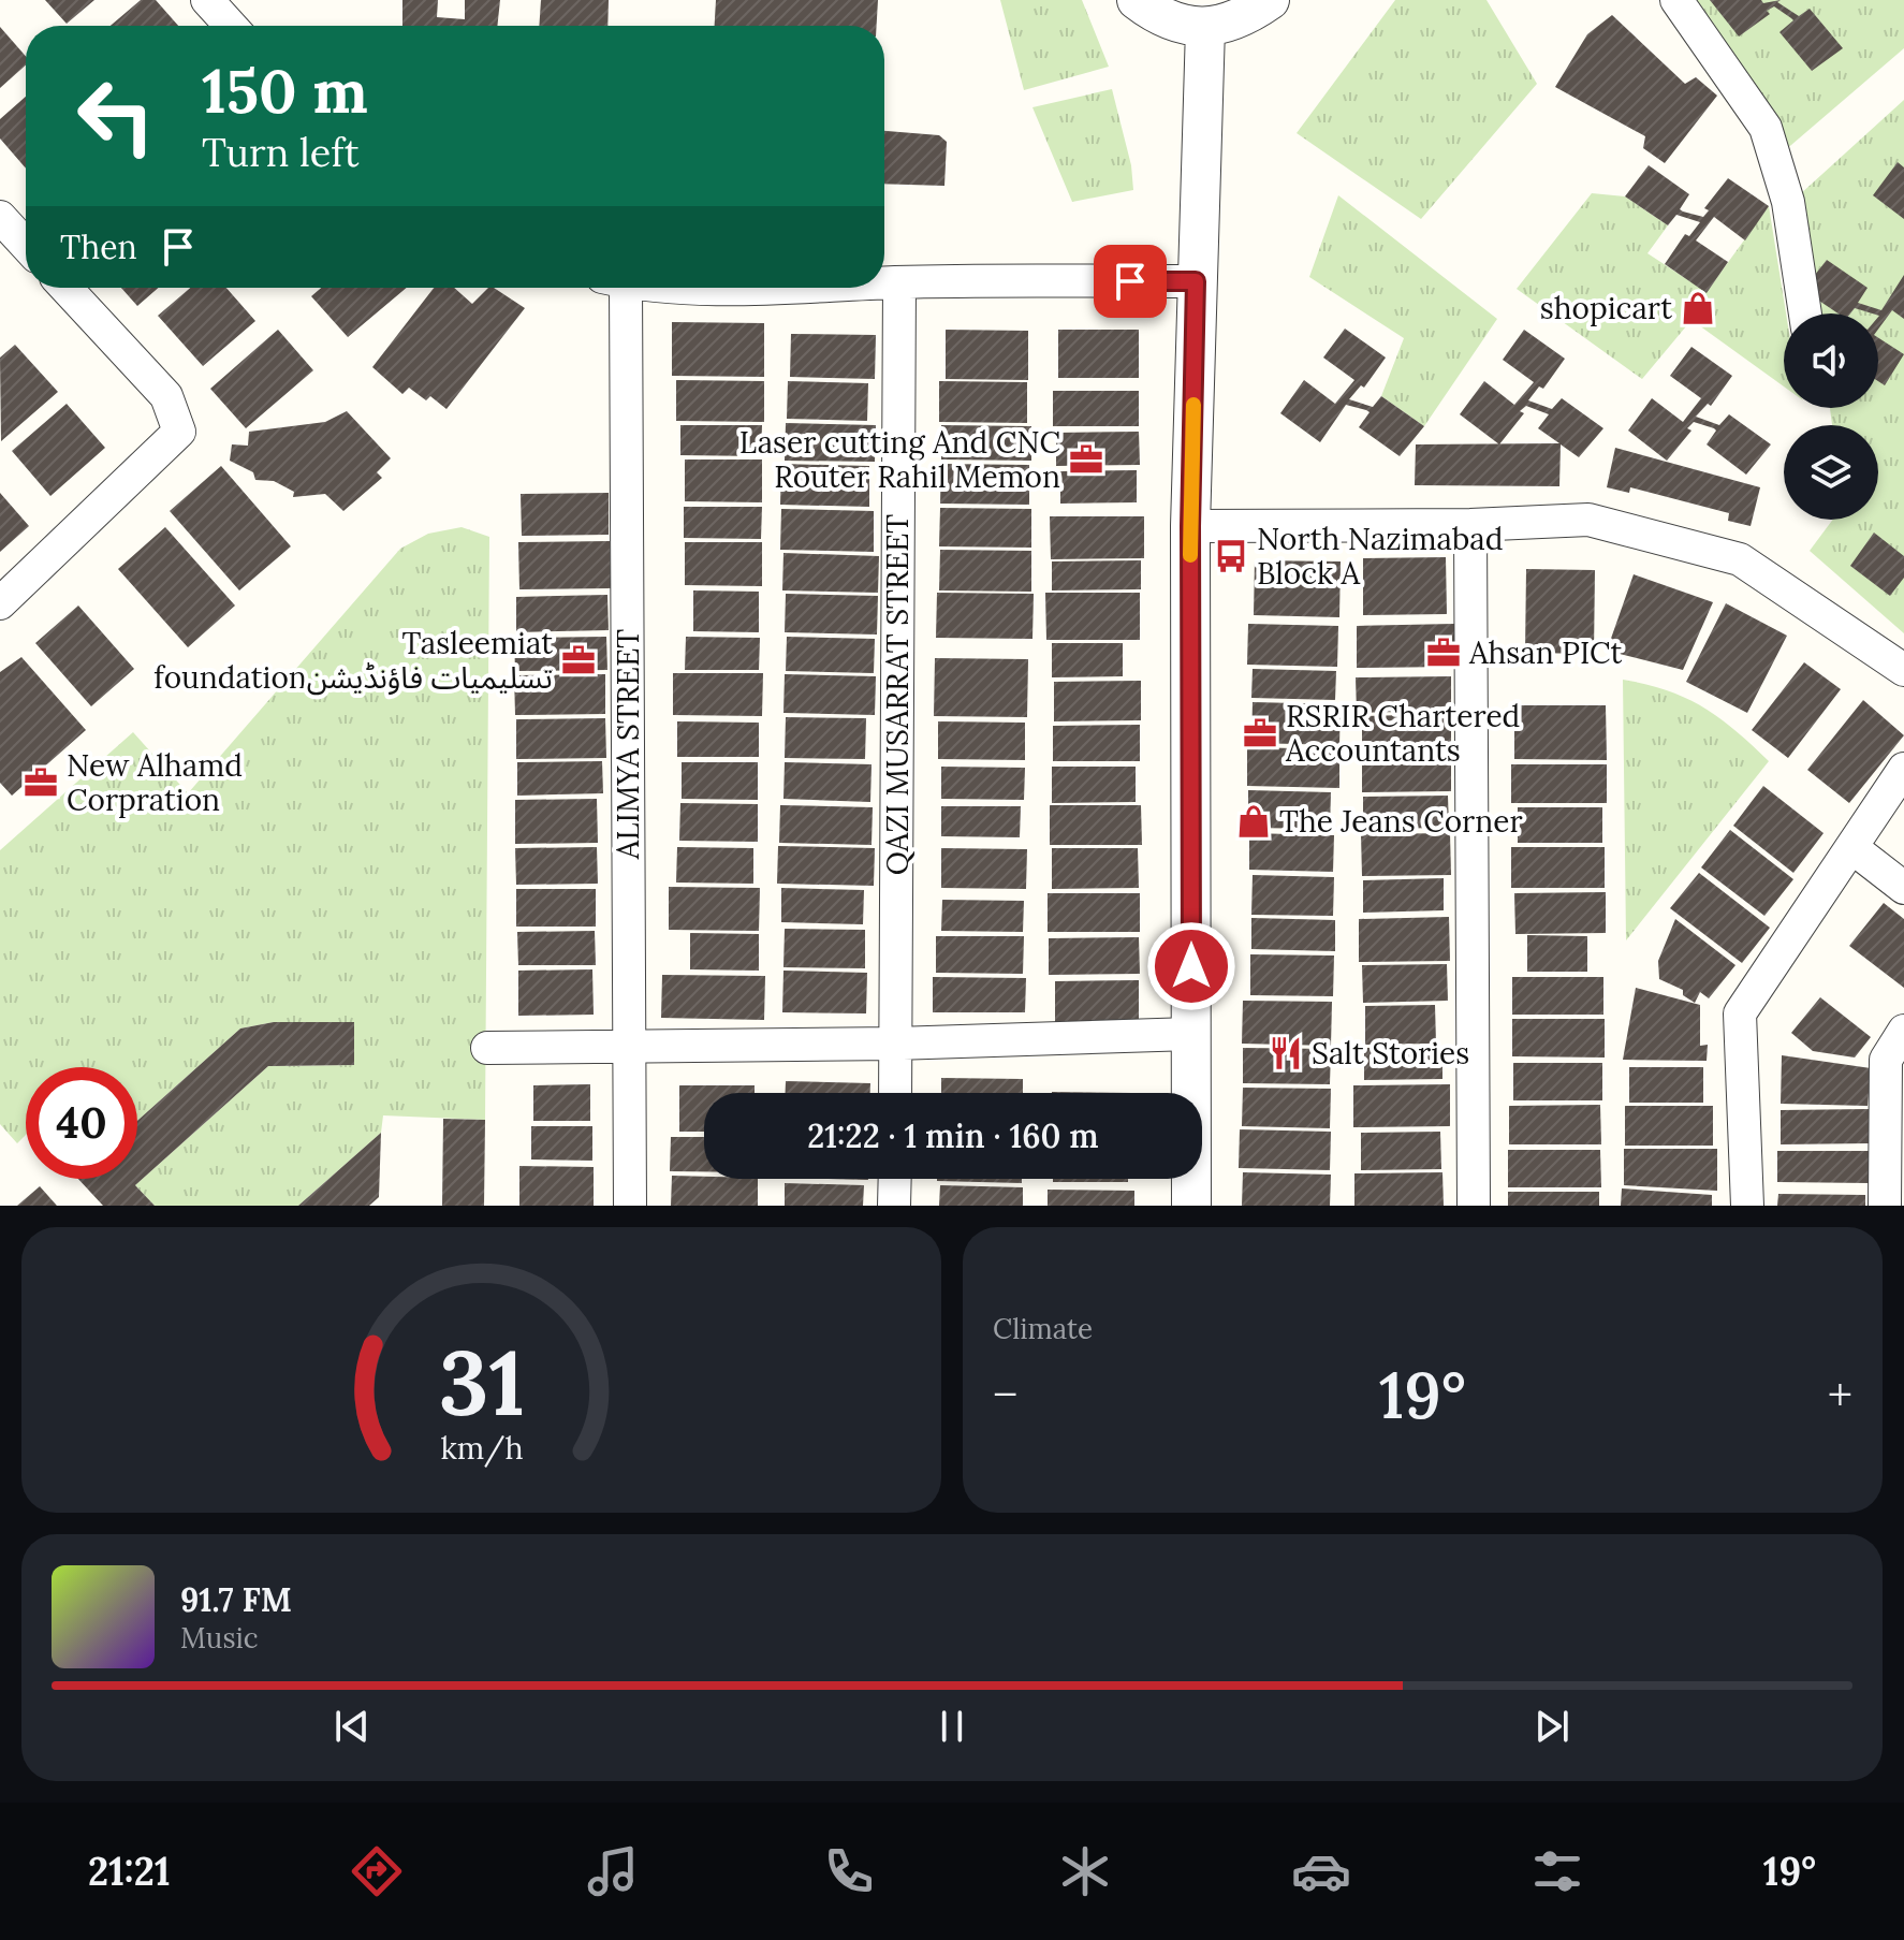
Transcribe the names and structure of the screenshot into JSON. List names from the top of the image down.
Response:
{
  "streets": {
    "street": ["QAZI MUSARRAT STREET", "ALIMYA STREET"]
  },
  "places": {
    "shop": ["shopicart", "The Jeans Corner"],
    "office": [
      "Laser cutting And CNC Router Rahil Memon",
      "Ahsan PICt",
      "Tasleemiat foundationتسلیمیات فاؤنڈیشن",
      "RSRIR Chartered Accountants",
      "New Alhamd Corpration"
    ],
    "bus stop": ["North Nazimabad Block A"],
    "restaurant": ["Salt Stories"]
  },
  "page": {
    "turn": ["150 m", "Turn left"],
    "then": "Then",
    "limit": "40",
    "trip": "21:22 · 1 min · 160 m",
    "tile": "Climate",
    "heat": ["−", "19°", "+"],
    "song": ["91.7 FM", "Music"],
    "tabs": ["21:21", "19°"],
    "gauge": ["31", "km/h"]
  }
}
